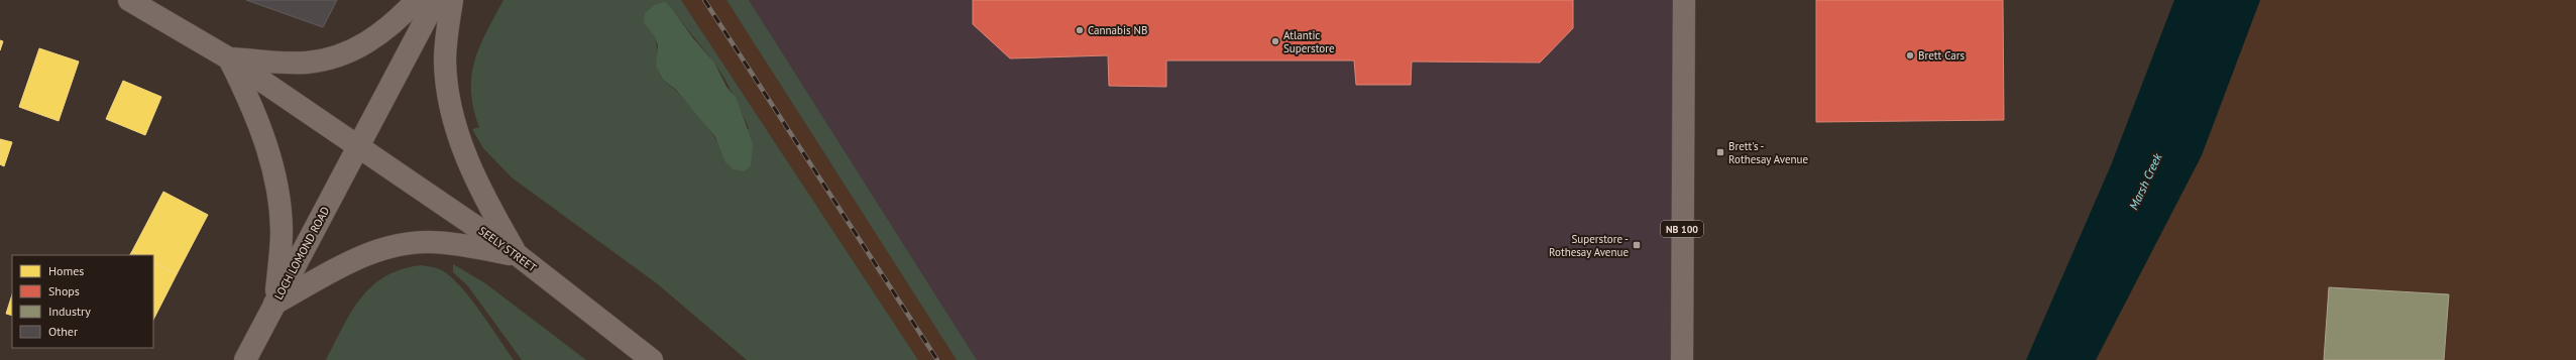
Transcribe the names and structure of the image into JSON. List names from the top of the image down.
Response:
{
  "streets": {
    "main road": ["NB 100", "SEELY STREET", "LOCH LOMOND ROAD"]
  },
  "crossings": [
    ["SEELY STREET", "LOCH LOMOND ROAD"]
  ],
  "water": ["Marsh Creek"],
  "places": {
    "other": ["Cannabis NB", "Atlantic Superstore", "Brett Cars"],
    "transit": ["Brett's - Rothesay Avenue", "Superstore - Rothesay Avenue"]
  },
  "legend": [
    "Homes",
    "Shops",
    "Industry",
    "Other"
  ]
}
